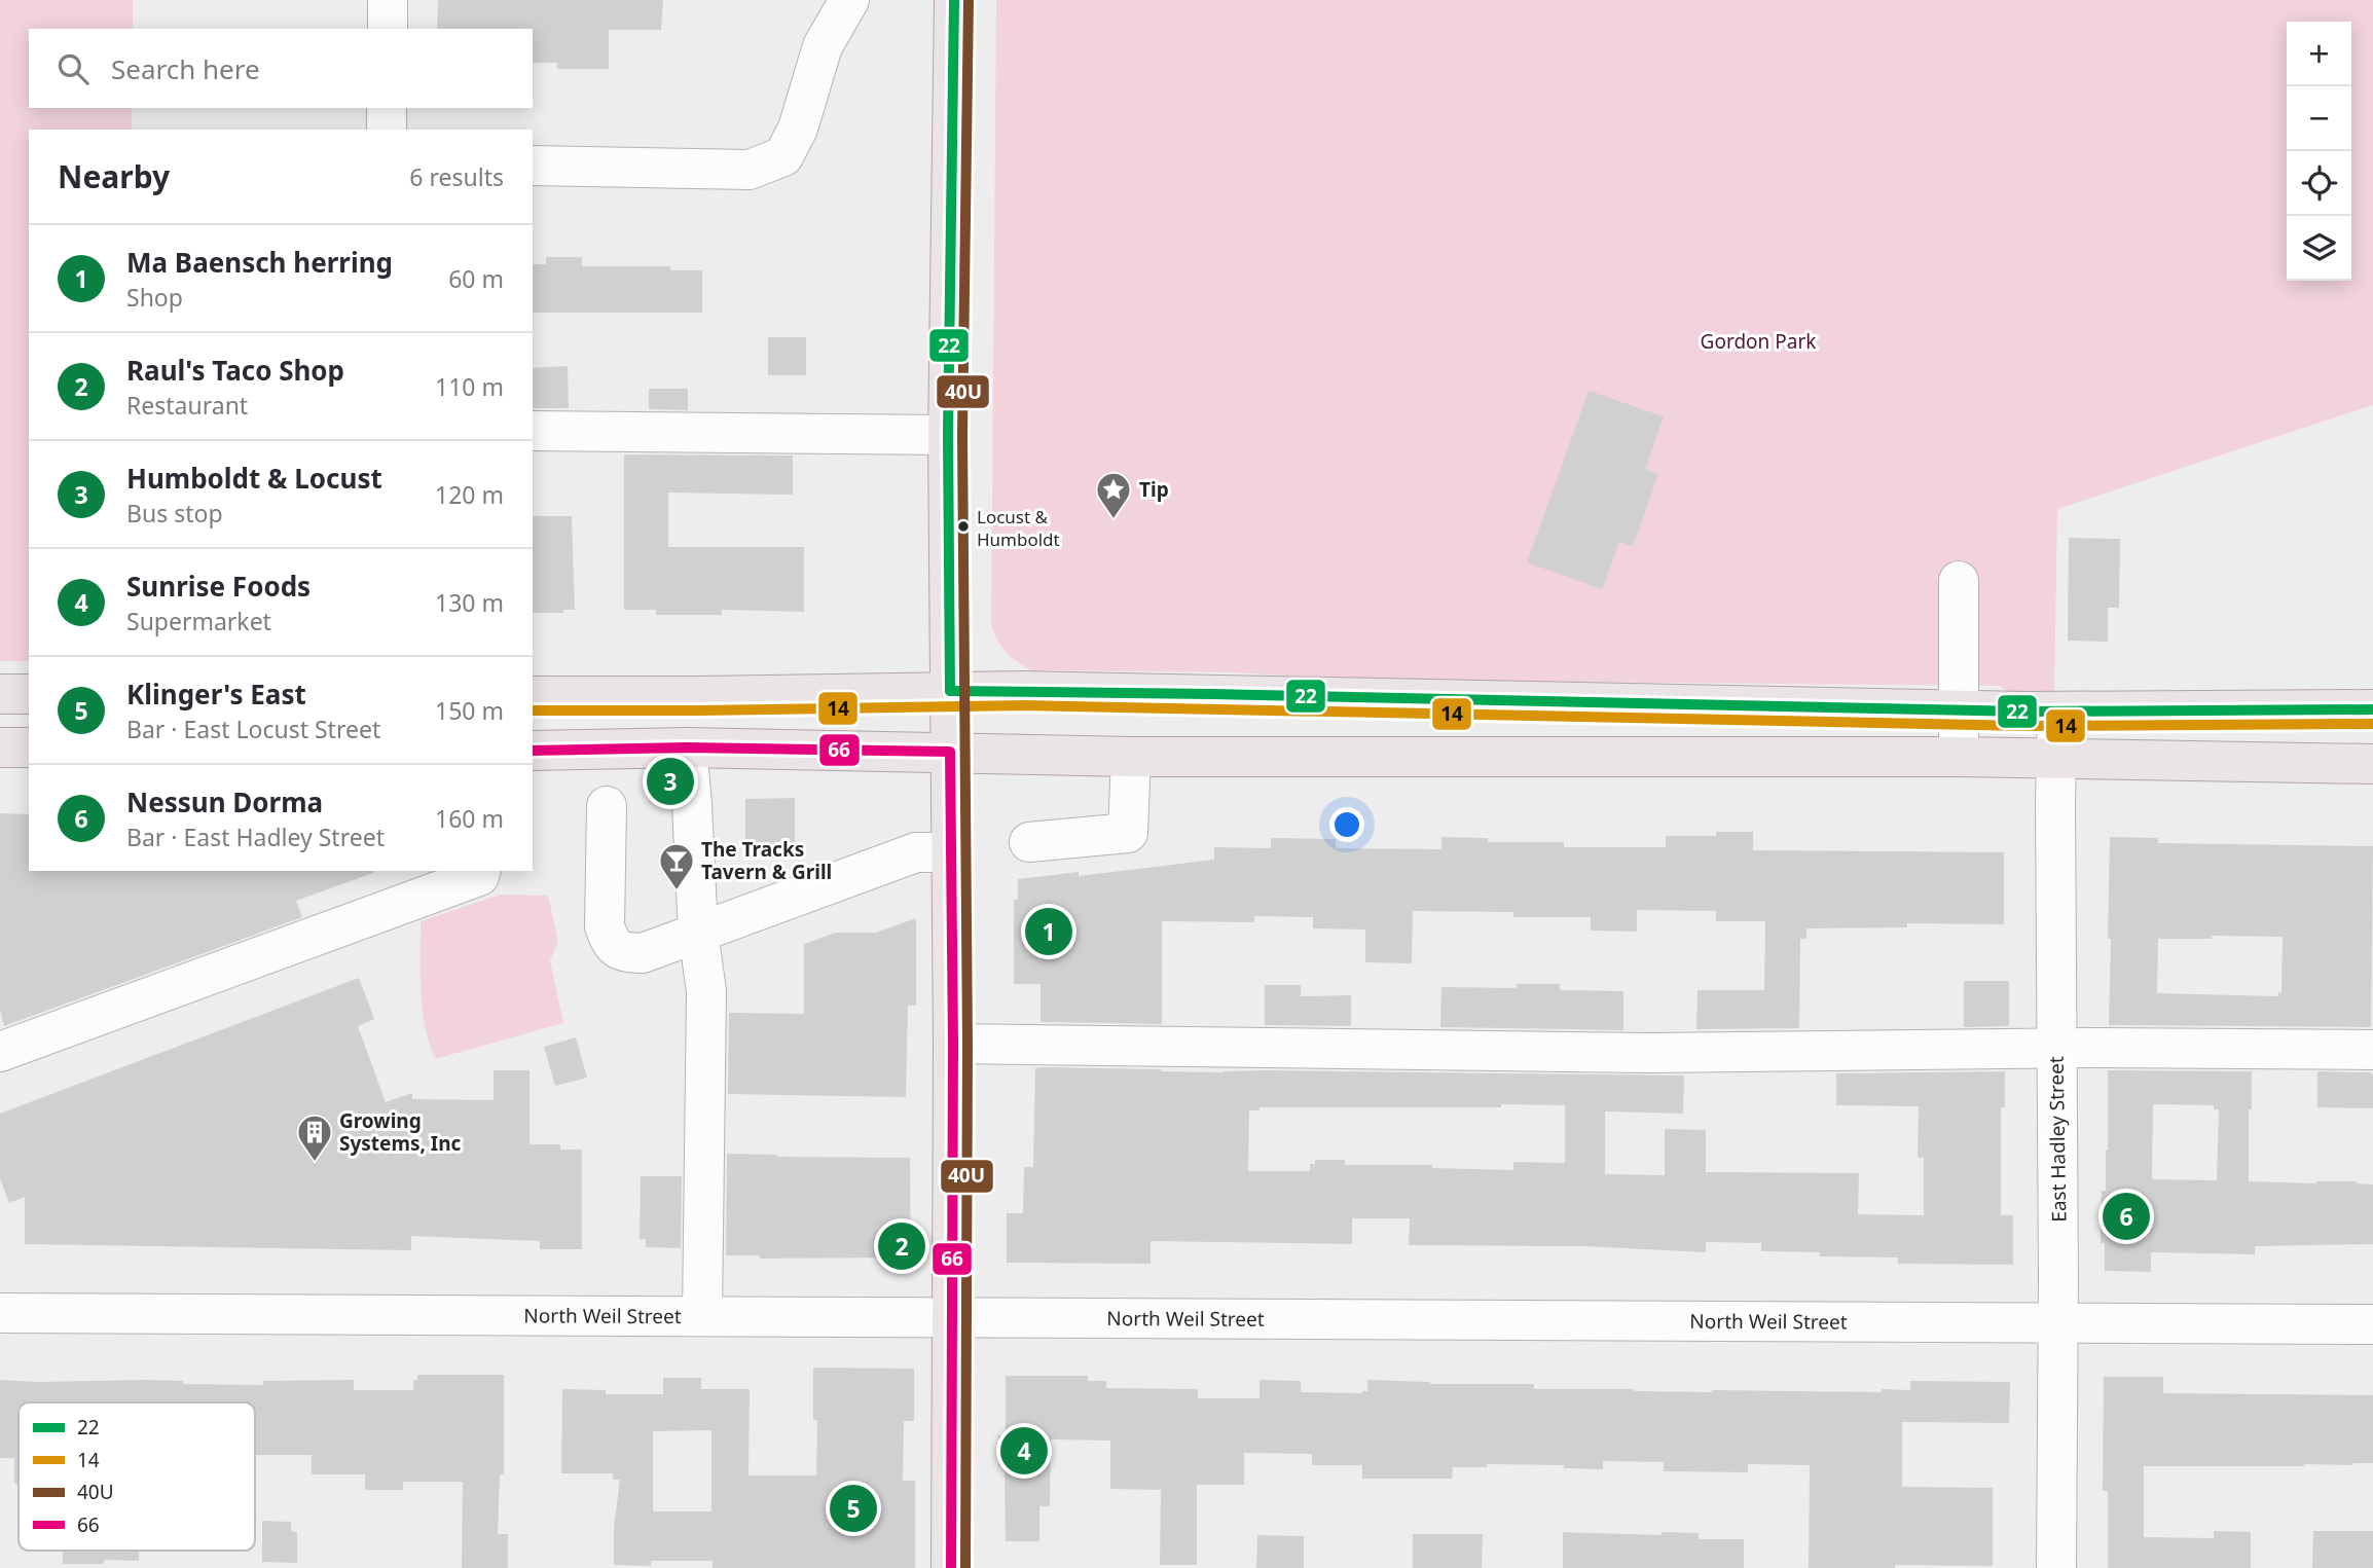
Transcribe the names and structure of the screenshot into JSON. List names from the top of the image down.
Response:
{
  "streets": {
    "street": ["East Hadley Street", "North Weil Street"]
  },
  "crossings": [
    ["East Hadley Street", "North Weil Street"]
  ],
  "parks": ["Gordon Park"],
  "places": {
    "place": ["Tip"],
    "other": ["Locust & Humboldt"],
    "bar": ["The Tracks Tavern & Grill"],
    "building": ["Growing Systems, Inc"]
  },
  "lines": [
    "transit line 22",
    "transit line 40U",
    "transit line 14",
    "transit line 66"
  ],
  "legend": [
    "22",
    "14",
    "40U",
    "66"
  ],
  "page": {
    "map_buttons": ["+", "−"],
    "search": "Search here",
    "heading": ["Nearby", "6 results"],
    "list": [
      {
        "mark": "1",
        "name": "Ma Baensch herring",
        "note": "Shop",
        "value": "60 m"
      },
      {
        "mark": "2",
        "name": "Raul's Taco Shop",
        "note": "Restaurant",
        "value": "110 m"
      },
      {
        "mark": "3",
        "name": "Humboldt & Locust",
        "note": "Bus stop",
        "value": "120 m"
      },
      {
        "mark": "4",
        "name": "Sunrise Foods",
        "note": "Supermarket",
        "value": "130 m"
      },
      {
        "mark": "5",
        "name": "Klinger's East",
        "note": "Bar · East Locust Street",
        "value": "150 m"
      },
      {
        "mark": "6",
        "name": "Nessun Dorma",
        "note": "Bar · East Hadley Street",
        "value": "160 m"
      }
    ],
    "pins": [
      "3",
      "1",
      "6",
      "2",
      "4",
      "5"
    ]
  }
}
